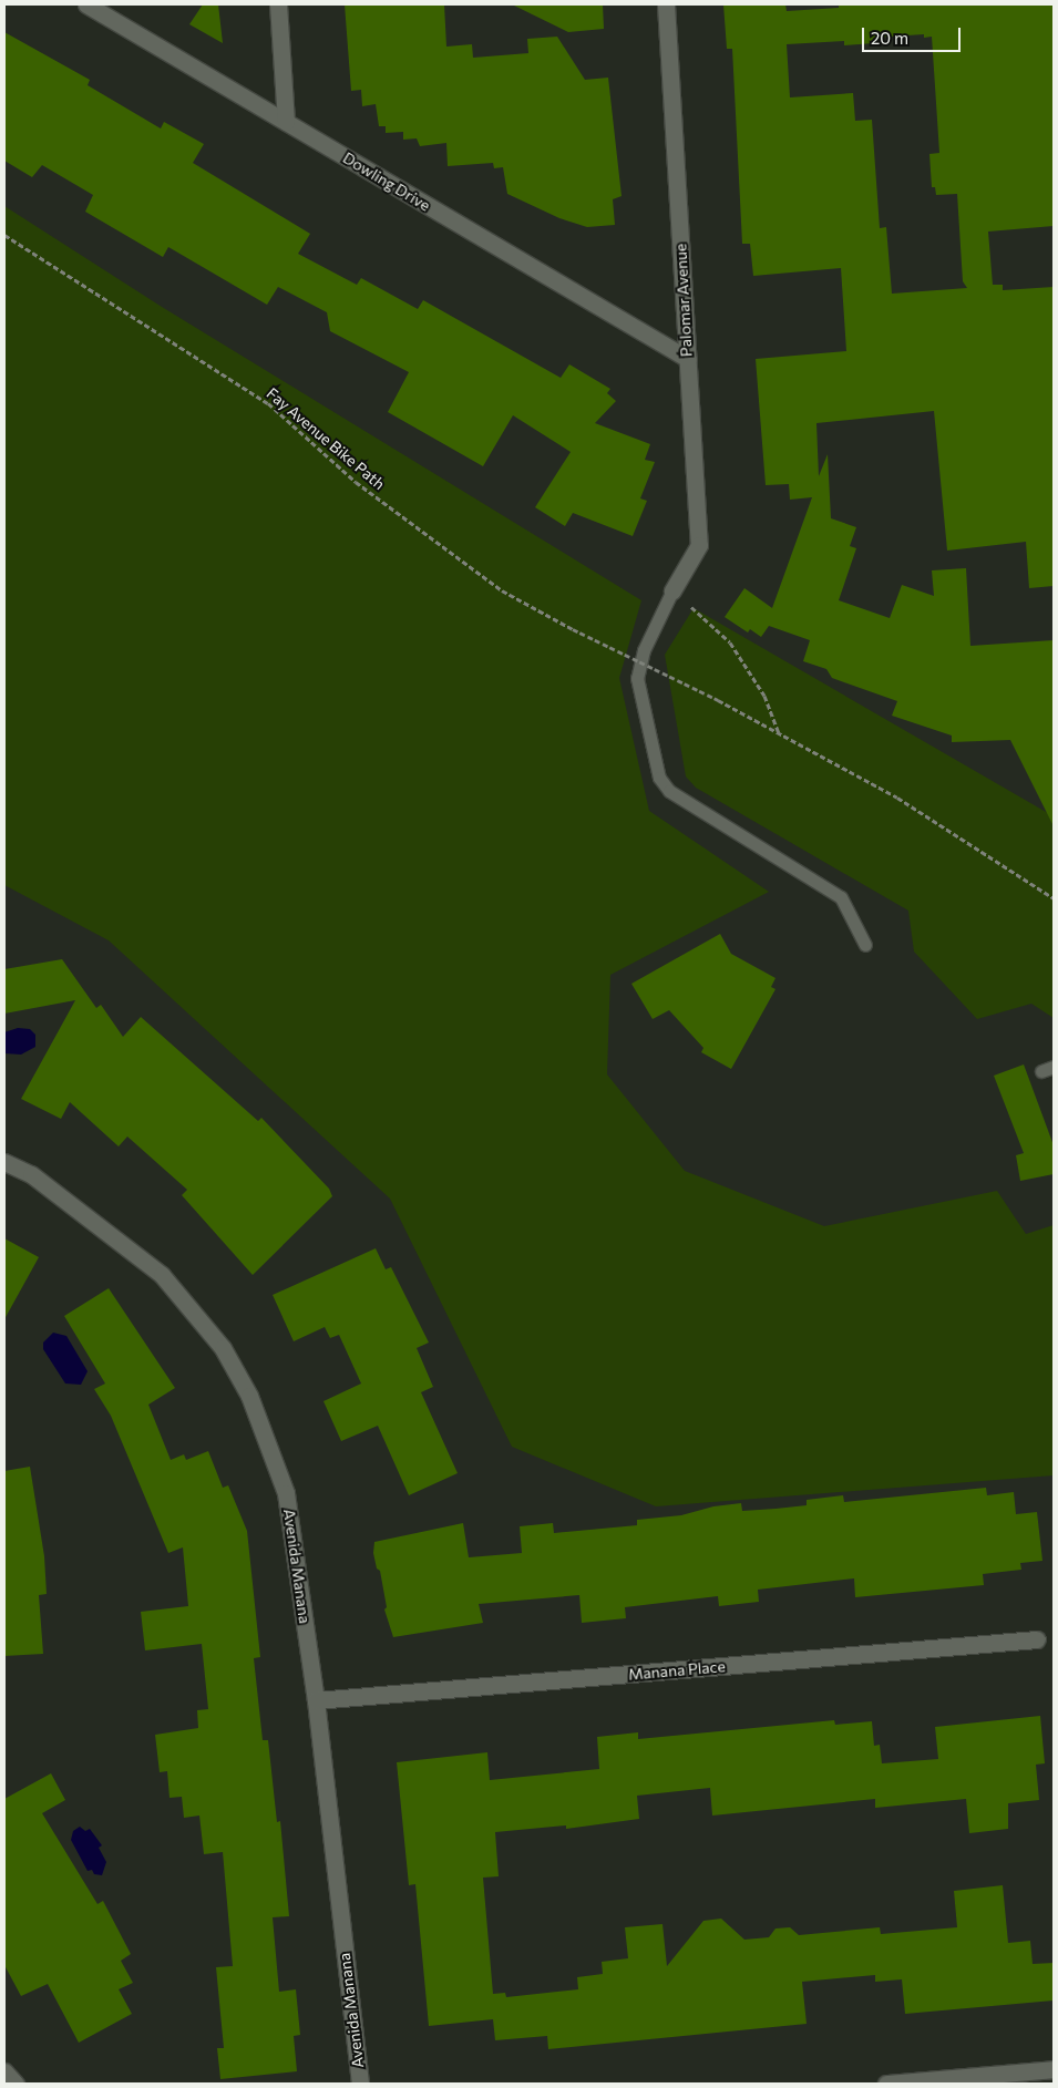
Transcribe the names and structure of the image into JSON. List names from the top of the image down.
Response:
{
  "streets": {
    "street": [
      "Dowling Drive",
      "Palomar Avenue",
      "Avenida Manana",
      "Manana Place"
    ],
    "path": ["Fay Avenue Bike Path"]
  },
  "crossings": [
    ["Dowling Drive", "Palomar Avenue"],
    ["Avenida Manana", "Manana Place"]
  ],
  "scale_bar": "20 m"
}
